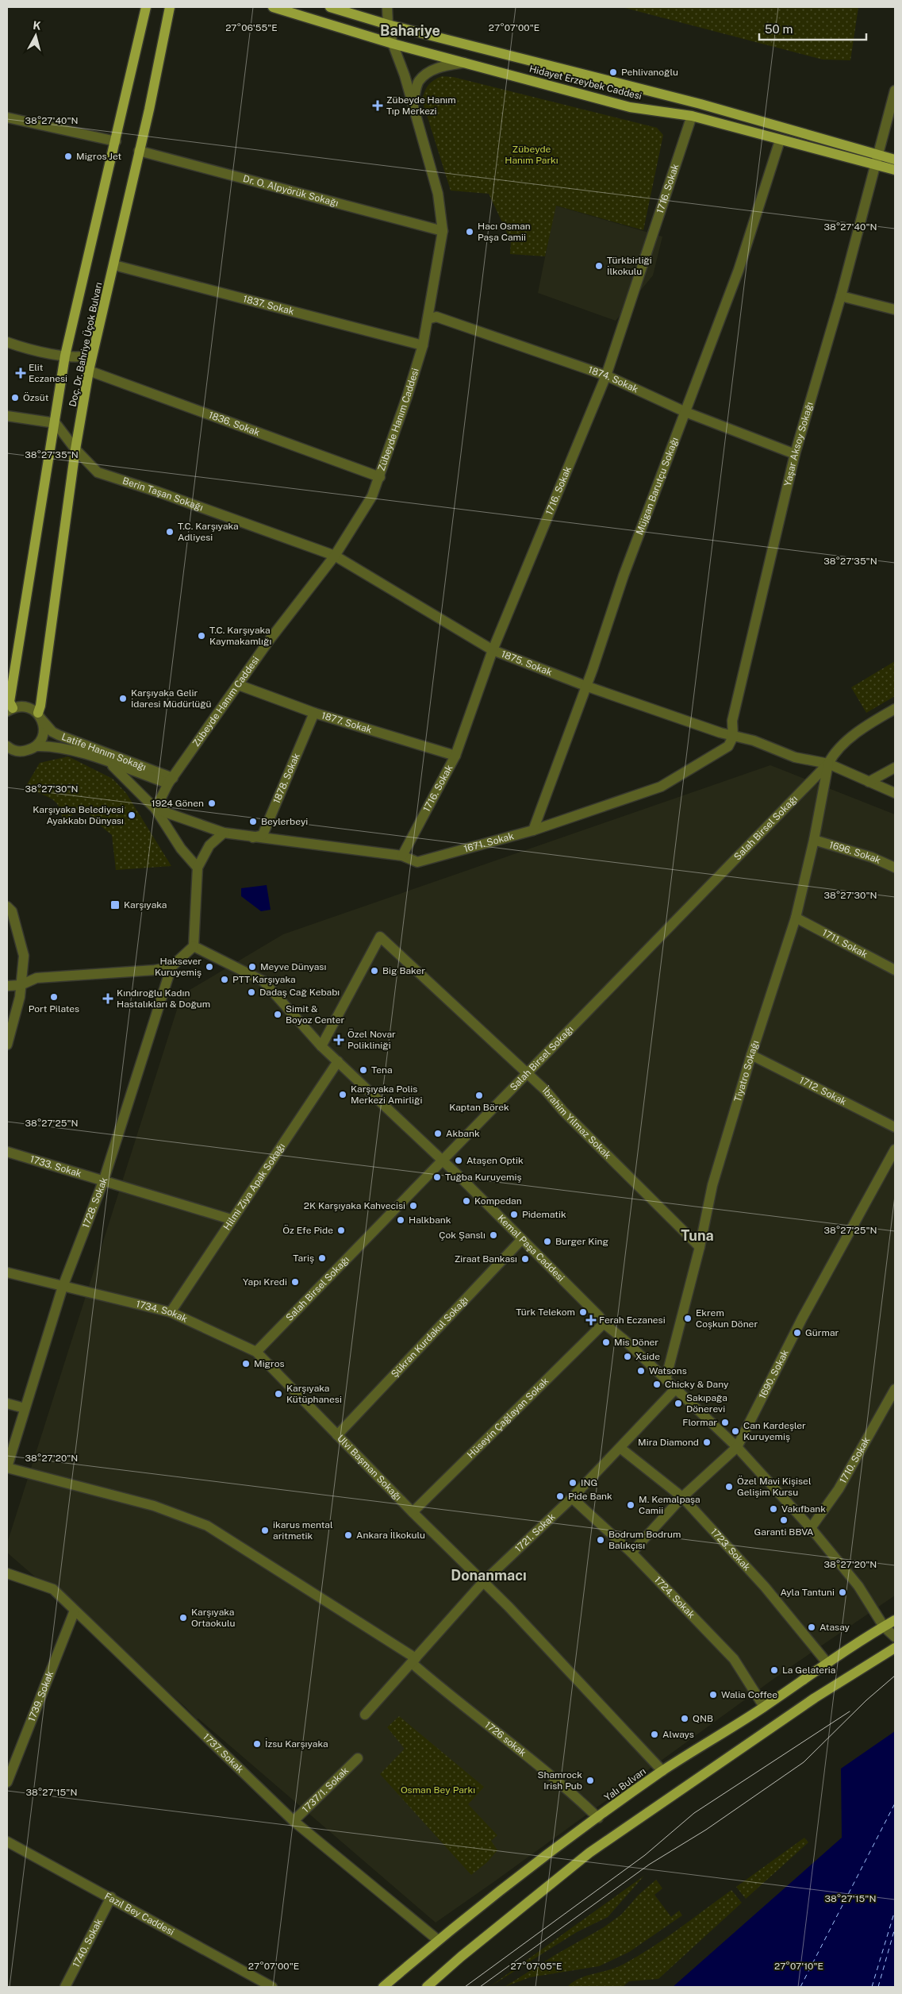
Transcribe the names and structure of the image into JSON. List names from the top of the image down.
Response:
{
  "streets": {
    "main road": ["Hidayet Erzeybek Caddesi", "Doç. Dr. Bahriye Üçok Bulvarı", "Yalı Bulvarı"],
    "street": [
      "1716. Sokak",
      "Dr. O. Alpyörük Sokağı",
      "1837. Sokak",
      "1874. Sokak",
      "Zübeyde Hanım Caddesi",
      "1836. Sokak",
      "Yaşar Aksoy Sokağı",
      "Müjgan Barutçu Sokağı",
      "Berin Taşan Sokağı",
      "1875. Sokak",
      "1877. Sokak",
      "Latife Hanım Sokağı",
      "1878. Sokak",
      "Salah Birsel Sokağı",
      "1671. Sokak",
      "1696. Sokak",
      "1711. Sokak",
      "Tiyatro Sokağı",
      "1712. Sokak",
      "İbrahim Yılmaz Sokak",
      "1733. Sokak",
      "Hilmi Ziya Apak Sokağı",
      "1728. Sokak",
      "Kemal Paşa Caddesi",
      "1734. Sokak",
      "Şükran Kurdakul Sokağı",
      "1690. Sokak",
      "Hüseyin Çağlayan Sokak",
      "1710. Sokak",
      "Ulvi Başman Sokağı",
      "1721. Sokak",
      "1723. Sokak",
      "1724. Sokak",
      "1739. Sokak",
      "1726 sokak",
      "1737. Sokak",
      "1737/1. Sokak",
      "Fazıl Bey Caddesi",
      "1740. Sokak"
    ]
  },
  "crossings": [
    ["Hidayet Erzeybek Caddesi", "1716. Sokak"],
    ["Hidayet Erzeybek Caddesi", "Zübeyde Hanım Caddesi"],
    ["Hidayet Erzeybek Caddesi", "Yaşar Aksoy Sokağı"],
    ["Hidayet Erzeybek Caddesi", "Müjgan Barutçu Sokağı"],
    ["1716. Sokak", "1874. Sokak"],
    ["1716. Sokak", "1875. Sokak"],
    ["1716. Sokak", "1877. Sokak"],
    ["1716. Sokak", "1671. Sokak"],
    ["Dr. O. Alpyörük Sokağı", "Doç. Dr. Bahriye Üçok Bulvarı"],
    ["Dr. O. Alpyörük Sokağı", "Zübeyde Hanım Caddesi"],
    ["1837. Sokak", "Doç. Dr. Bahriye Üçok Bulvarı"],
    ["1837. Sokak", "Zübeyde Hanım Caddesi"],
    ["Doç. Dr. Bahriye Üçok Bulvarı", "1836. Sokak"],
    ["Doç. Dr. Bahriye Üçok Bulvarı", "Berin Taşan Sokağı"],
    ["Doç. Dr. Bahriye Üçok Bulvarı", "Latife Hanım Sokağı"],
    ["1874. Sokak", "Zübeyde Hanım Caddesi"],
    ["1874. Sokak", "Yaşar Aksoy Sokağı"],
    ["1874. Sokak", "Müjgan Barutçu Sokağı"],
    ["Zübeyde Hanım Caddesi", "1836. Sokak"],
    ["Zübeyde Hanım Caddesi", "Berin Taşan Sokağı"],
    ["Zübeyde Hanım Caddesi", "1875. Sokak"],
    ["Zübeyde Hanım Caddesi", "1877. Sokak"],
    ["Zübeyde Hanım Caddesi", "Latife Hanım Sokağı"],
    ["Zübeyde Hanım Caddesi", "1671. Sokak"],
    ["Yaşar Aksoy Sokağı", "1875. Sokak"],
    ["Yaşar Aksoy Sokağı", "1671. Sokak"],
    ["Müjgan Barutçu Sokağı", "1875. Sokak"],
    ["Müjgan Barutçu Sokağı", "1671. Sokak"],
    ["Berin Taşan Sokağı", "1875. Sokak"],
    ["1875. Sokak", "Salah Birsel Sokağı"],
    ["1875. Sokak", "1671. Sokak"],
    ["1875. Sokak", "Tiyatro Sokağı"],
    ["1877. Sokak", "1878. Sokak"],
    ["1878. Sokak", "1671. Sokak"],
    ["Salah Birsel Sokağı", "Tiyatro Sokağı"],
    ["Salah Birsel Sokağı", "İbrahim Yılmaz Sokak"],
    ["Salah Birsel Sokağı", "Kemal Paşa Caddesi"],
    ["Salah Birsel Sokağı", "1734. Sokak"],
    ["Salah Birsel Sokağı", "Ulvi Başman Sokağı"],
    ["1696. Sokak", "Tiyatro Sokağı"],
    ["1711. Sokak", "Tiyatro Sokağı"],
    ["Tiyatro Sokağı", "1712. Sokak"],
    ["Tiyatro Sokağı", "İbrahim Yılmaz Sokak"],
    ["Tiyatro Sokağı", "Kemal Paşa Caddesi"],
    ["İbrahim Yılmaz Sokak", "Kemal Paşa Caddesi"],
    ["1733. Sokak", "Hilmi Ziya Apak Sokağı"],
    ["1733. Sokak", "1728. Sokak"],
    ["Hilmi Ziya Apak Sokağı", "Kemal Paşa Caddesi"],
    ["Hilmi Ziya Apak Sokağı", "1734. Sokak"],
    ["1728. Sokak", "Kemal Paşa Caddesi"],
    ["1728. Sokak", "1734. Sokak"],
    ["1728. Sokak", "1726 sokak"],
    ["Kemal Paşa Caddesi", "Şükran Kurdakul Sokağı"],
    ["Kemal Paşa Caddesi", "1690. Sokak"],
    ["Kemal Paşa Caddesi", "Hüseyin Çağlayan Sokak"],
    ["Kemal Paşa Caddesi", "1710. Sokak"],
    ["Kemal Paşa Caddesi", "1721. Sokak"],
    ["Kemal Paşa Caddesi", "Yalı Bulvarı"],
    ["1734. Sokak", "Ulvi Başman Sokağı"],
    ["Şükran Kurdakul Sokağı", "Ulvi Başman Sokağı"],
    ["1690. Sokak", "1723. Sokak"],
    ["1690. Sokak", "1724. Sokak"],
    ["Hüseyin Çağlayan Sokak", "Ulvi Başman Sokağı"],
    ["Ulvi Başman Sokağı", "1721. Sokak"],
    ["Ulvi Başman Sokağı", "Yalı Bulvarı"],
    ["1721. Sokak", "1723. Sokak"],
    ["1721. Sokak", "1724. Sokak"],
    ["1721. Sokak", "1726 sokak"],
    ["1723. Sokak", "Yalı Bulvarı"],
    ["1724. Sokak", "Yalı Bulvarı"],
    ["1739. Sokak", "1737. Sokak"],
    ["1726 sokak", "Yalı Bulvarı"],
    ["1737. Sokak", "Yalı Bulvarı"],
    ["1737. Sokak", "1737/1. Sokak"],
    ["Fazıl Bey Caddesi", "1740. Sokak"]
  ],
  "districts": ["Bahariye", "Tuna", "Donanmacı"],
  "parks": ["Zübeyde Hanım Parkı", "Osman Bey Parkı"],
  "places": {
    "other": [
      "Pehlivanoğlu",
      "Migros Jet",
      "Hacı Osman Paşa Camii",
      "Türkbirliği İlkokulu",
      "Özsüt",
      "T.C. Karşıyaka Adliyesi",
      "T.C. Karşıyaka Kaymakamlığı",
      "Karşıyaka Gelir İdaresi Müdürlüğü",
      "1924 Gönen",
      "Karşıyaka Belediyesi Ayakkabı Dünyası",
      "Beylerbeyi",
      "Haksever Kuruyemiş",
      "Meyve Dünyası",
      "Big Baker",
      "PTT Karşıyaka",
      "Dadaş Cağ Kebabı",
      "Port Pilates",
      "Simit & Boyoz Center",
      "Tena",
      "Karşıyaka Polis Merkezi Amirliği",
      "Kaptan Börek",
      "Akbank",
      "Ataşen Optik",
      "Tuğba Kuruyemiş",
      "Kompedan",
      "2K Karşıyaka Kahvecisi",
      "Pidematik",
      "Halkbank",
      "Öz Efe Pide",
      "Çok Şanslı",
      "Burger King",
      "Tariş",
      "Ziraat Bankası",
      "Yapı Kredi",
      "Türk Telekom",
      "Ekrem Coşkun Döner",
      "Gürmar",
      "Mis Döner",
      "Xside",
      "Migros",
      "Watsons",
      "Chicky & Dany",
      "Karşıyaka Kütüphanesi",
      "Sakıpağa Dönerevi",
      "Flormar",
      "Can Kardeşler Kuruyemiş",
      "Mira Diamond",
      "ING",
      "Özel Mavi Kişisel Gelişim Kursu",
      "Pide Bank",
      "M. Kemalpaşa Camii",
      "Vakıfbank",
      "Garanti BBVA",
      "ikarus mental aritmetik",
      "Ankara İlkokulu",
      "Bodrum Bodrum Balıkçısı",
      "Ayla Tantuni",
      "Karşıyaka Ortaokulu",
      "Atasay",
      "La Gelateria",
      "Walia Coffee",
      "QNB",
      "Always",
      "İzsu Karşıyaka",
      "Shamrock Irish Pub"
    ],
    "health": [
      "Zübeyde Hanım Tıp Merkezi",
      "Elit Eczanesi",
      "Kındıroğlu Kadın Hastalıkları & Doğum",
      "Özel Novar Polikliniği",
      "Ferah Eczanesi"
    ],
    "transit": ["Karşıyaka"]
  },
  "scale_bar": "50 m",
  "north": "top",
  "coordinates": [
    "27°06'55\"E",
    "27°07'00\"E",
    "38°27'40\"N",
    "38°27'35\"N",
    "38°27'30\"N",
    "38°27'25\"N",
    "38°27'20\"N",
    "38°27'15\"N",
    "27°07'05\"E",
    "27°07'10\"E"
  ]
}
